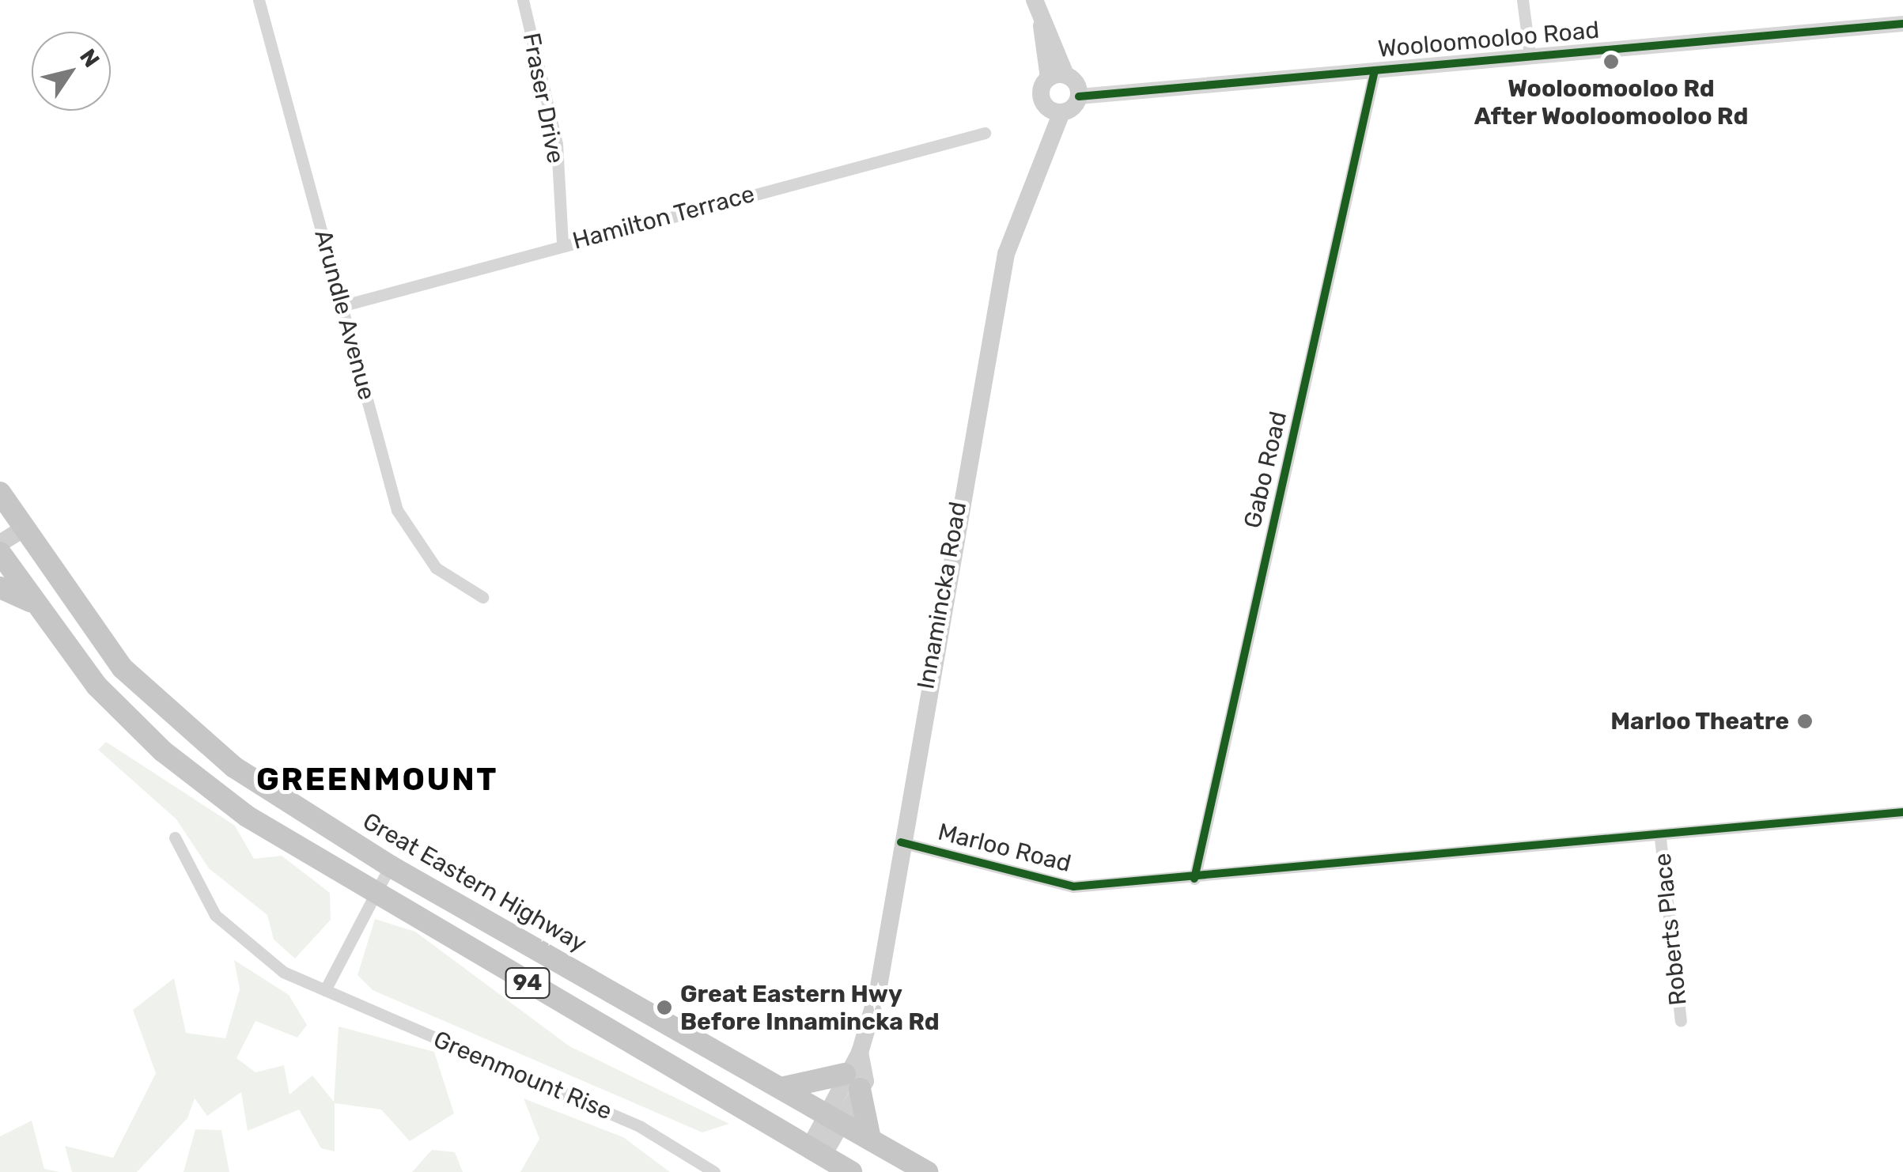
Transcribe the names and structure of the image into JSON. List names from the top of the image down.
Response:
{
  "streets": {
    "highway": ["Great Eastern Highway", "94"],
    "main road": ["Innamincka Road"],
    "street": [
      "Wooloomooloo Road",
      "Fraser Drive",
      "Hamilton Terrace",
      "Arundle Avenue",
      "Gabo Road",
      "Marloo Road",
      "Roberts Place",
      "Greenmount Rise"
    ]
  },
  "crossings": [
    ["Wooloomooloo Road", "Gabo Road"],
    ["Wooloomooloo Road", "Innamincka Road"],
    ["Fraser Drive", "Hamilton Terrace"],
    ["Hamilton Terrace", "Arundle Avenue"],
    ["Gabo Road", "Marloo Road"],
    ["Innamincka Road", "Marloo Road"],
    ["Marloo Road", "Roberts Place"]
  ],
  "districts": ["GREENMOUNT"],
  "places": ["Wooloomooloo Rd After Wooloomooloo Rd", "Marloo Theatre", "Great Eastern Hwy Before Innamincka Rd"],
  "north": "top right"
}
